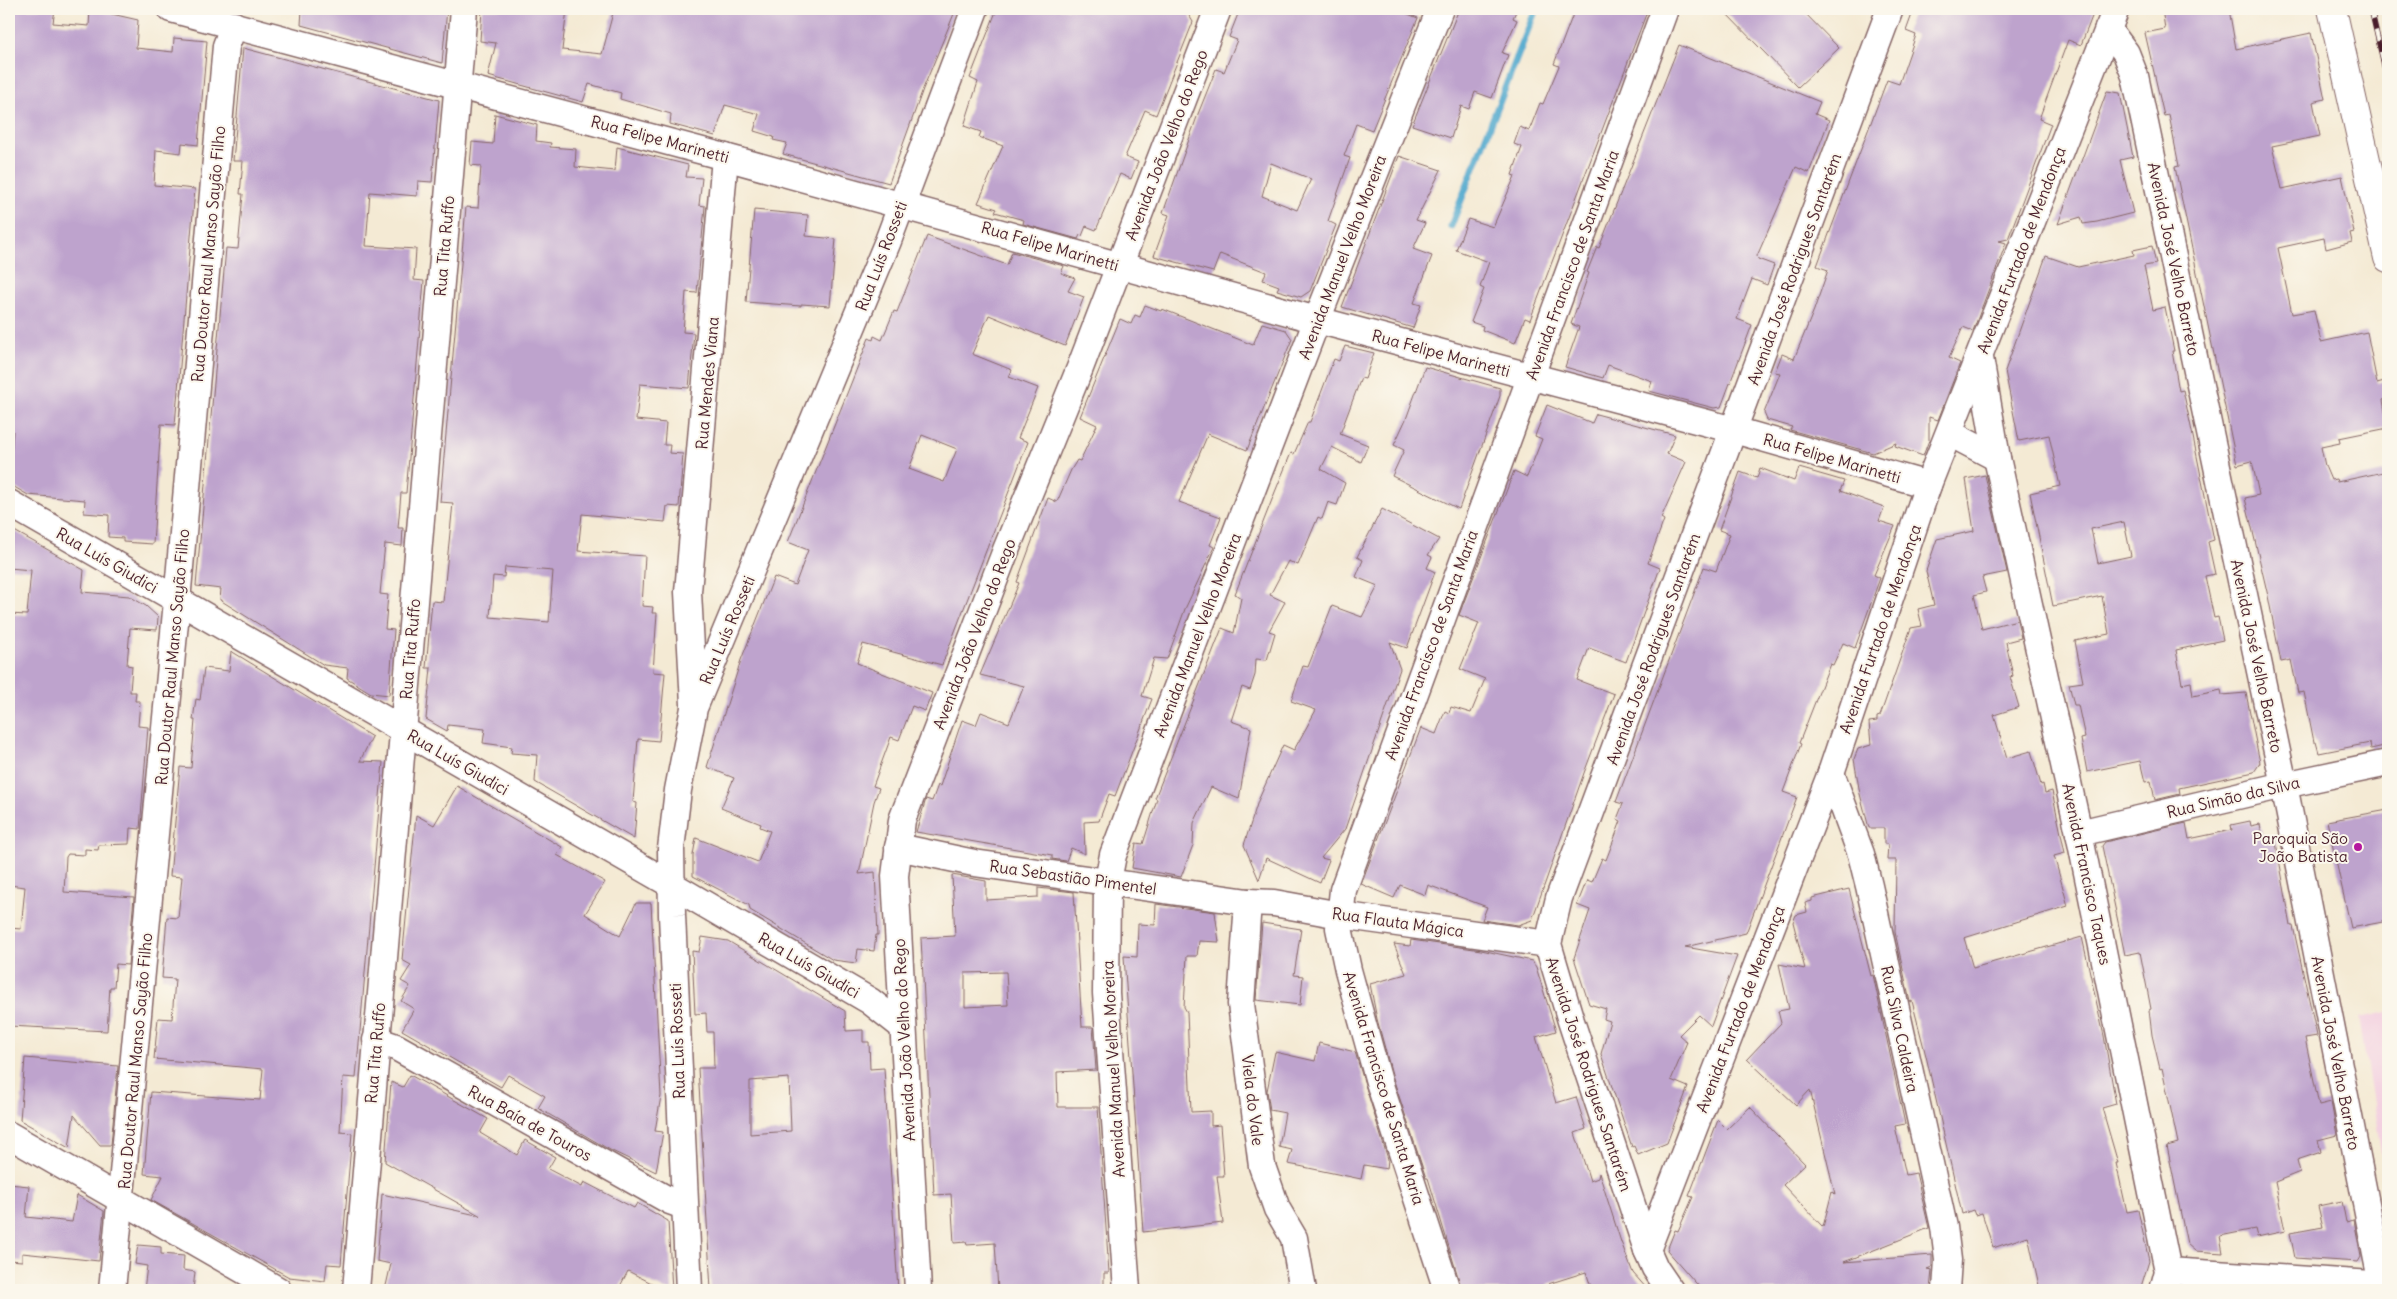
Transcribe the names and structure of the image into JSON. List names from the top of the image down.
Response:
{
  "streets": {
    "street": [
      "Rua Felipe Marinetti",
      "Avenida João Velho do Rego",
      "Rua Tita Ruffo",
      "Avenida Furtado de Mendonça",
      "Rua Doutor Raul Manso Sayão Filho",
      "Rua Luís Rosseti",
      "Avenida Manuel Velho Moreira",
      "Avenida José Velho Barreto",
      "Avenida Francisco de Santa Maria",
      "Avenida José Rodrigues Santarém",
      "Rua Mendes Viana",
      "Rua Luís Giudici",
      "Rua Simão da Silva",
      "Avenida Francisco Taques",
      "Rua Sebastião Pimentel",
      "Rua Flauta Mágica",
      "Rua Silva Caldeira",
      "Viela do Vale",
      "Rua Baía de Touros"
    ]
  },
  "crossings": [
    ["Rua Felipe Marinetti", "Avenida João Velho do Rego"],
    ["Rua Felipe Marinetti", "Rua Tita Ruffo"],
    ["Rua Felipe Marinetti", "Avenida Furtado de Mendonça"],
    ["Rua Felipe Marinetti", "Rua Doutor Raul Manso Sayão Filho"],
    ["Rua Felipe Marinetti", "Rua Luís Rosseti"],
    ["Rua Felipe Marinetti", "Avenida Manuel Velho Moreira"],
    ["Rua Felipe Marinetti", "Avenida Francisco de Santa Maria"],
    ["Rua Felipe Marinetti", "Avenida José Rodrigues Santarém"],
    ["Rua Felipe Marinetti", "Rua Mendes Viana"],
    ["Avenida João Velho do Rego", "Rua Luís Giudici"],
    ["Avenida João Velho do Rego", "Rua Sebastião Pimentel"],
    ["Rua Tita Ruffo", "Rua Luís Giudici"],
    ["Rua Tita Ruffo", "Rua Baía de Touros"],
    ["Avenida Furtado de Mendonça", "Avenida José Velho Barreto"],
    ["Avenida Furtado de Mendonça", "Avenida José Rodrigues Santarém"],
    ["Avenida Furtado de Mendonça", "Avenida Francisco Taques"],
    ["Avenida Furtado de Mendonça", "Rua Silva Caldeira"],
    ["Rua Doutor Raul Manso Sayão Filho", "Rua Luís Giudici"],
    ["Rua Luís Rosseti", "Rua Mendes Viana"],
    ["Rua Luís Rosseti", "Rua Luís Giudici"],
    ["Rua Luís Rosseti", "Rua Baía de Touros"],
    ["Avenida Manuel Velho Moreira", "Rua Sebastião Pimentel"],
    ["Avenida José Velho Barreto", "Rua Simão da Silva"],
    ["Avenida Francisco de Santa Maria", "Rua Flauta Mágica"],
    ["Avenida José Rodrigues Santarém", "Rua Flauta Mágica"],
    ["Rua Simão da Silva", "Avenida Francisco Taques"],
    ["Rua Sebastião Pimentel", "Rua Flauta Mágica"],
    ["Rua Sebastião Pimentel", "Viela do Vale"],
    ["Rua Flauta Mágica", "Viela do Vale"]
  ],
  "places": ["Paroquia São João Batista"]
}
